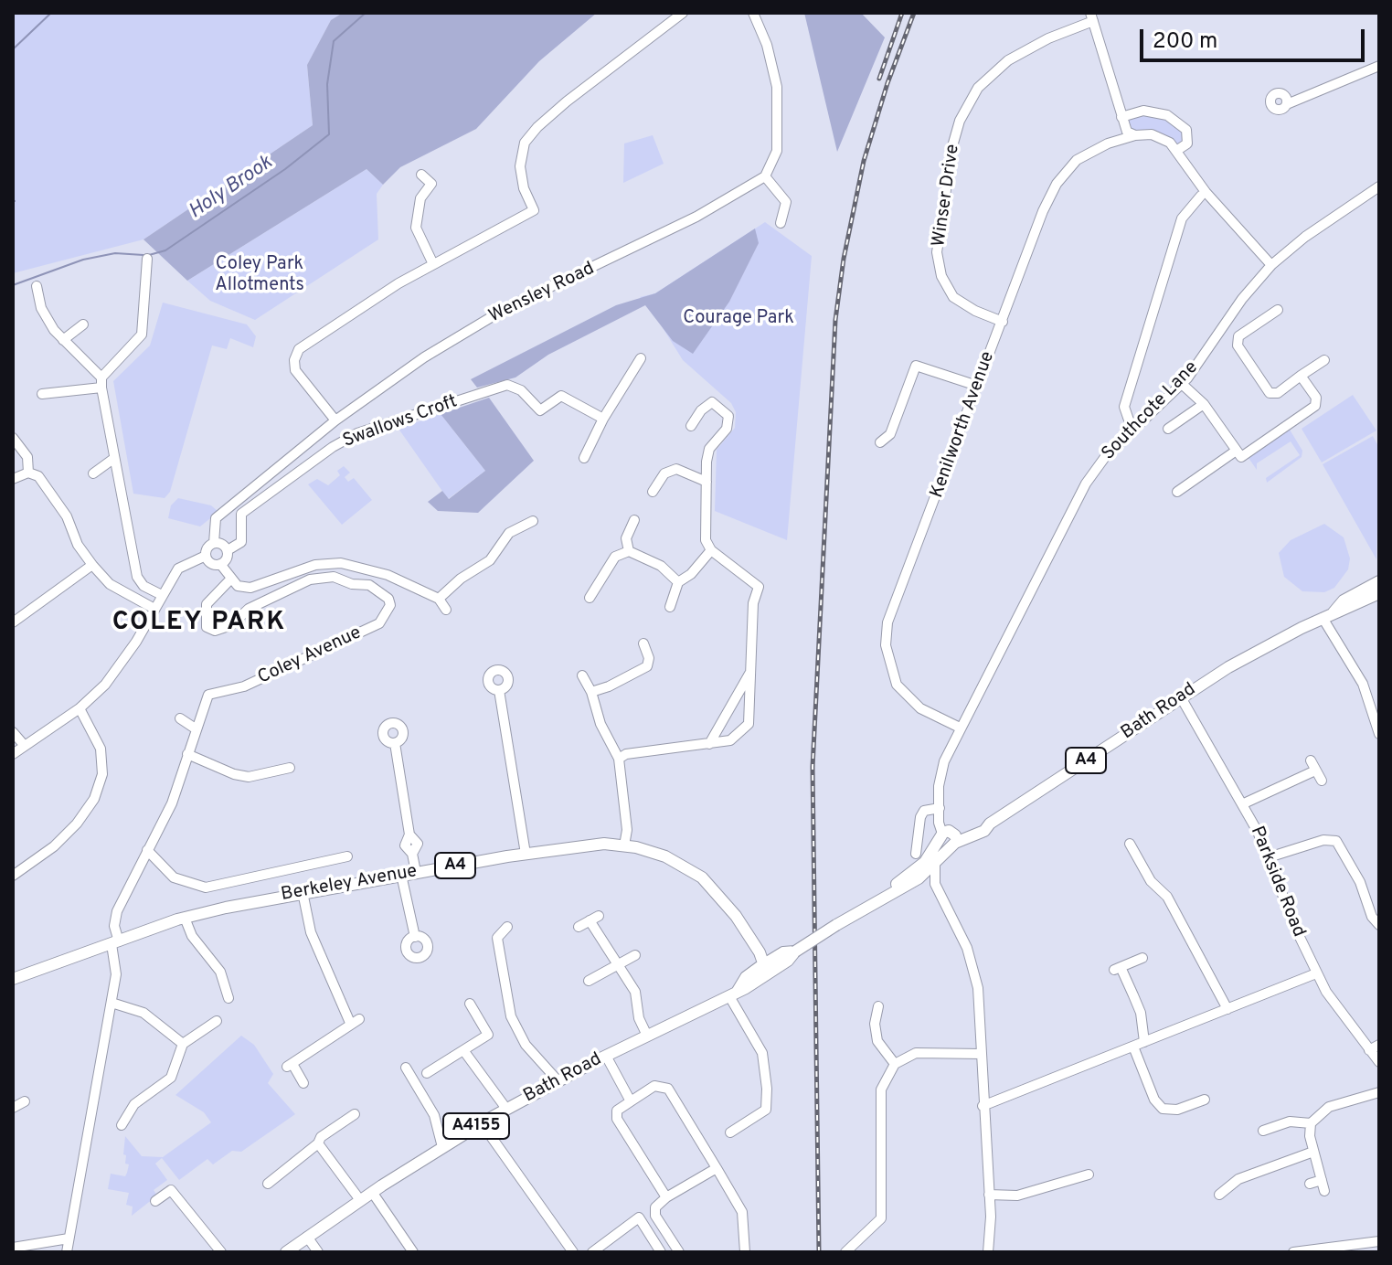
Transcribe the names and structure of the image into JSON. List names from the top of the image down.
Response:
{
  "streets": {
    "main road": [
      "Bath Road",
      "A4",
      "Berkeley Avenue",
      "A4155"
    ],
    "street": [
      "Winser Drive",
      "Wensley Road",
      "Southcote Lane",
      "Swallows Croft",
      "Kenilworth Avenue",
      "Coley Avenue",
      "Parkside Road"
    ]
  },
  "crossings": [
    ["Winser Drive", "Kenilworth Avenue"],
    ["Wensley Road", "Swallows Croft"],
    ["Southcote Lane", "Kenilworth Avenue"],
    ["Southcote Lane", "Bath Road"],
    ["Coley Avenue", "Berkeley Avenue"],
    ["Bath Road", "Parkside Road"],
    ["Bath Road", "Berkeley Avenue"]
  ],
  "districts": ["COLEY PARK"],
  "water": ["Holy Brook"],
  "parks": ["Coley Park Allotments", "Courage Park"],
  "scale_bar": "200 m"
}
